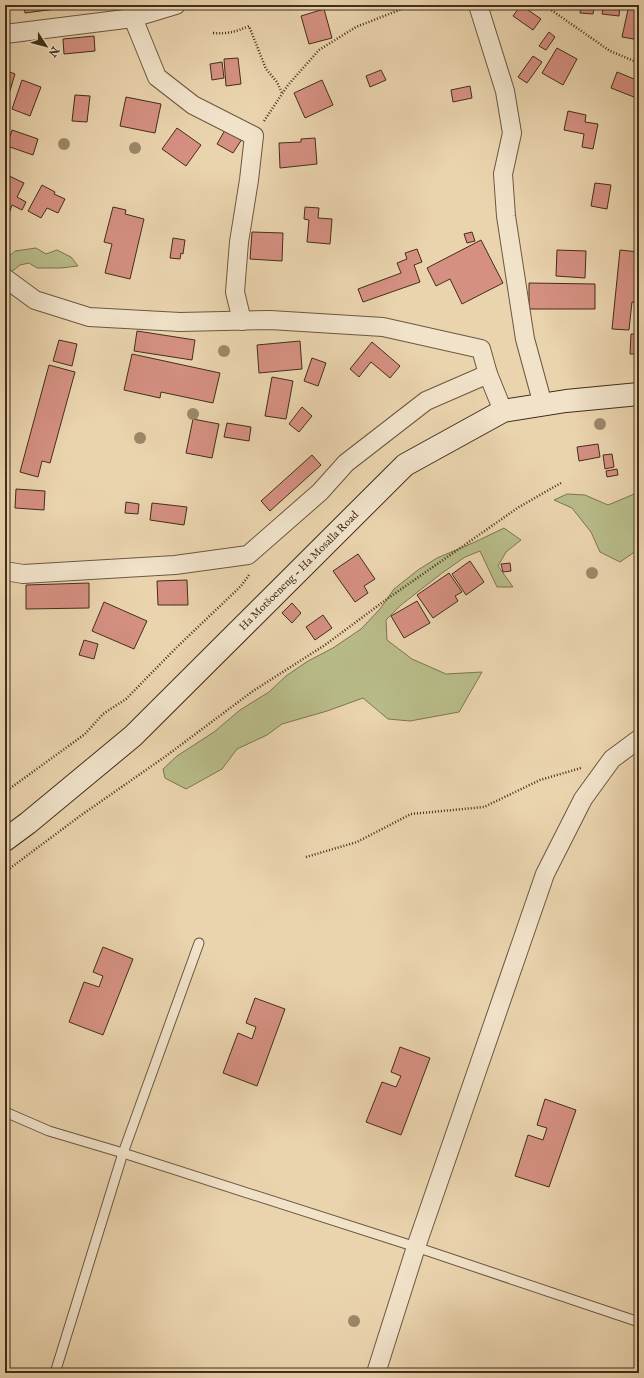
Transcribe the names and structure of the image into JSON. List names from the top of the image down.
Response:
{
  "streets": {
    "main road": ["Ha Motšoeneng - Ha Mosalla Road"]
  },
  "north": "bottom right"
}
